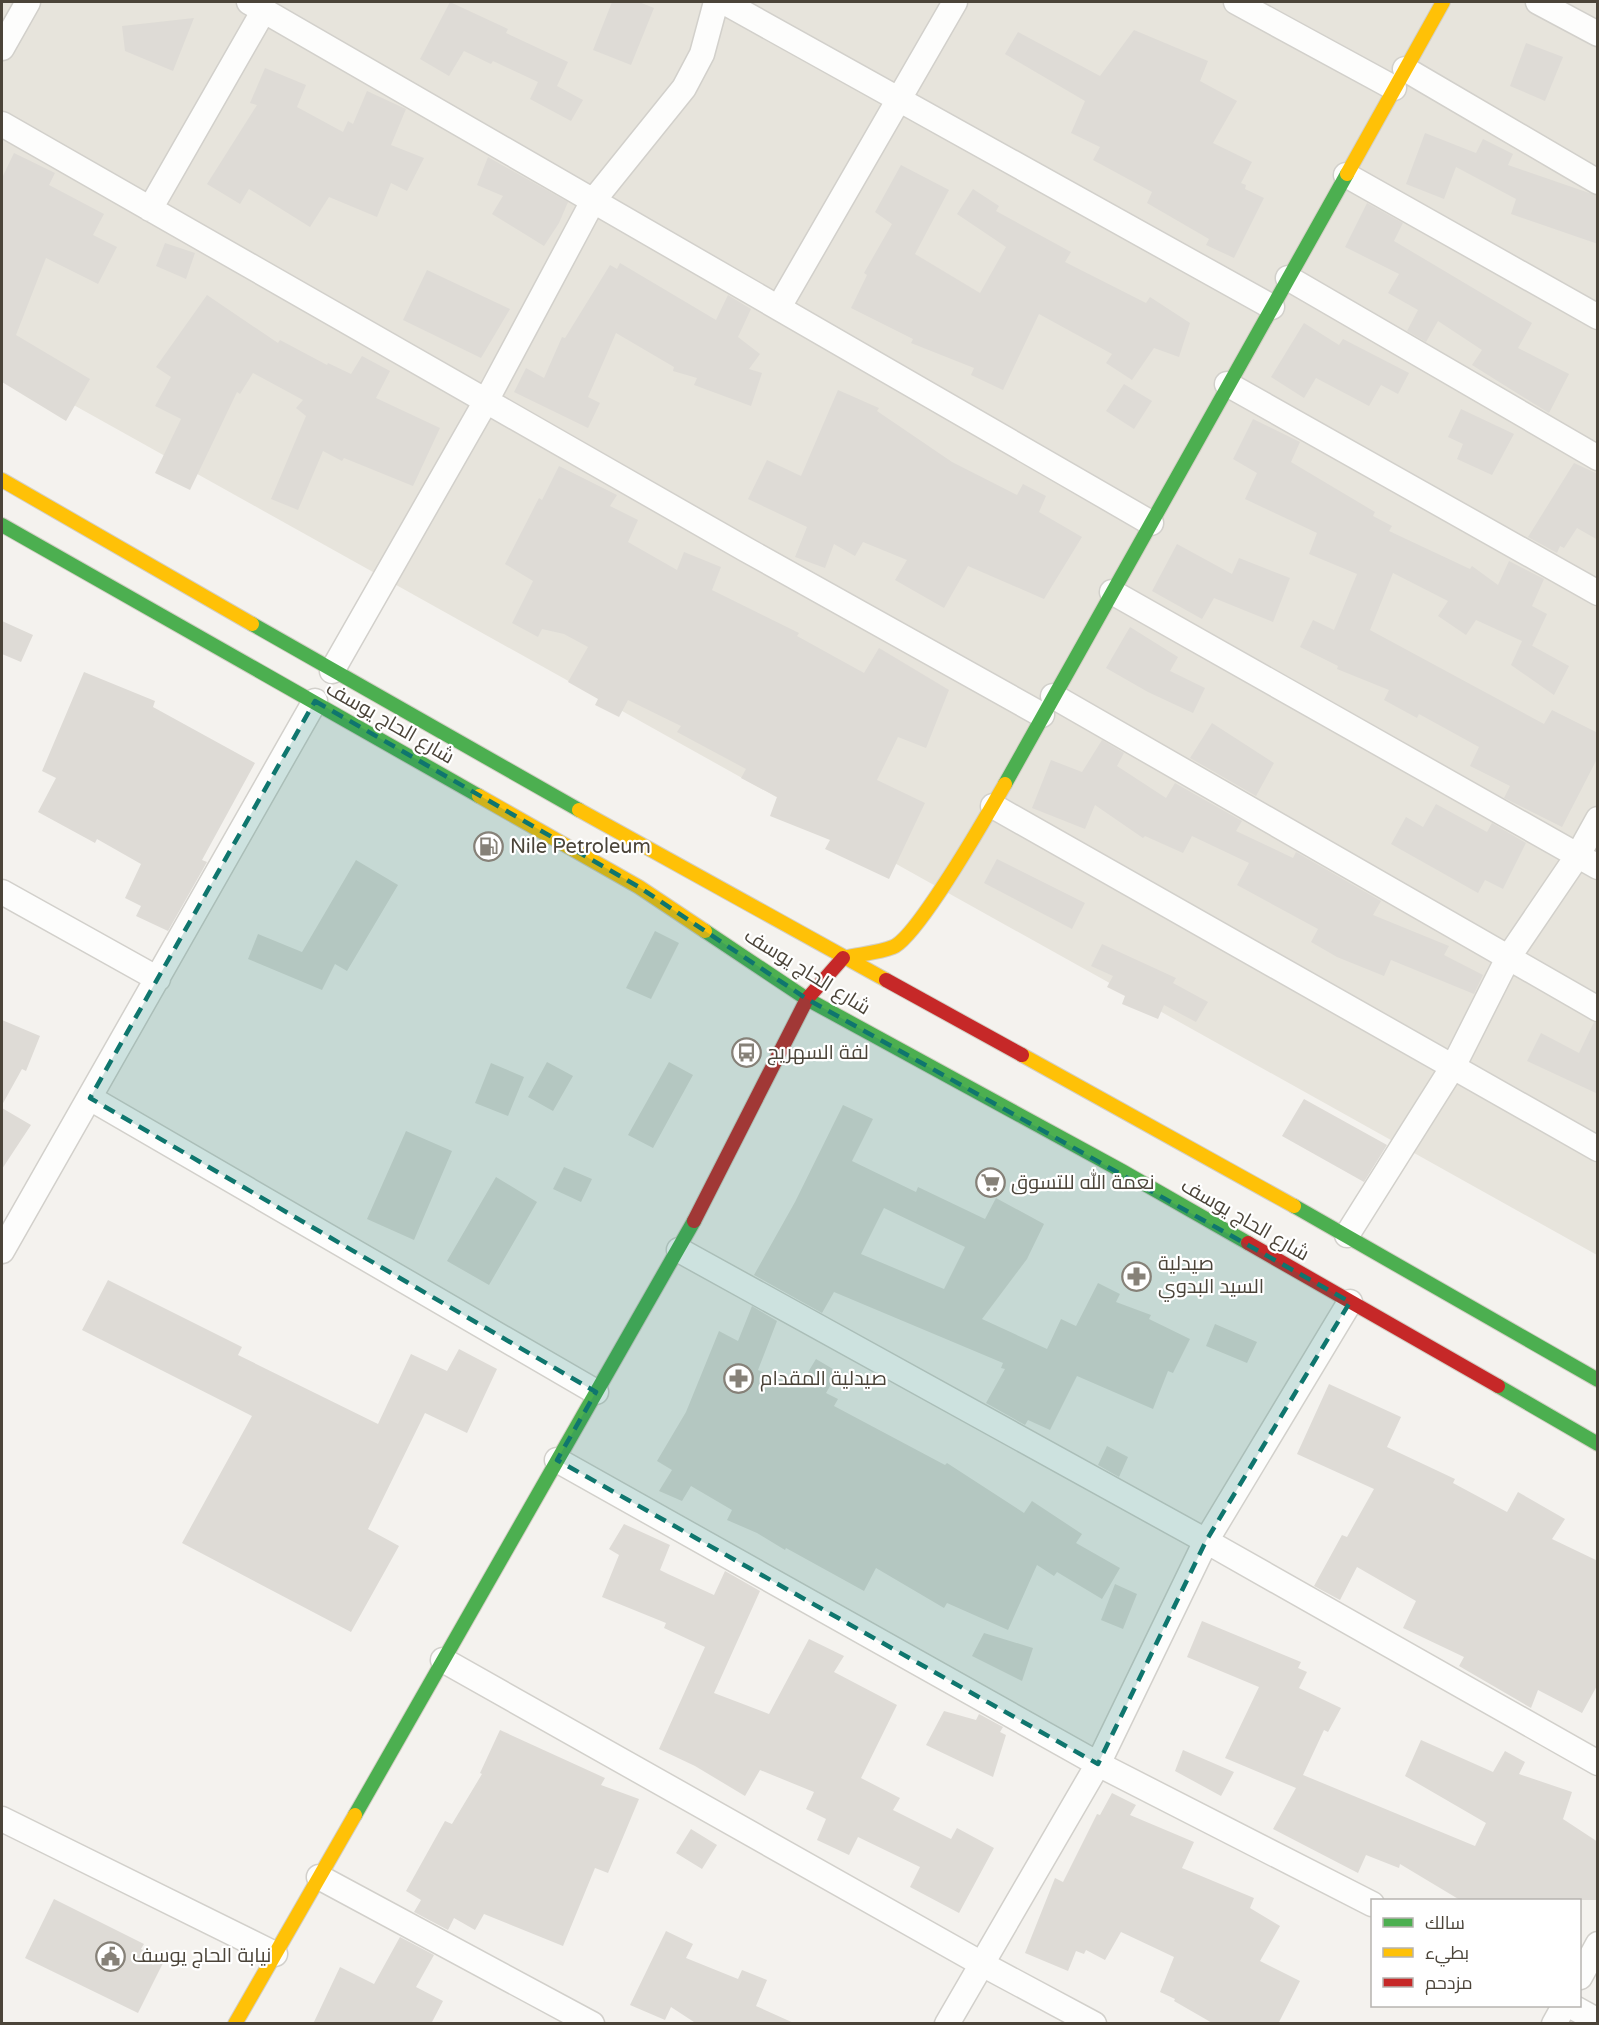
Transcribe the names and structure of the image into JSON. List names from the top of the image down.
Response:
{
  "streets": {
    "main road": ["شارع الحاج يوسف"]
  },
  "places": {
    "fuel station": ["Nile Petroleum"],
    "bus stop": ["لفة السهريج"],
    "supermarket": ["نعمة الله للتسوق"],
    "pharmacy": ["صيدلية السيد البدوي", "صيدلية المقدام"],
    "public building": ["نيابة الحاج يوسف"]
  },
  "legend": ["سالك", "بطيء", "مزدحم"]
}
